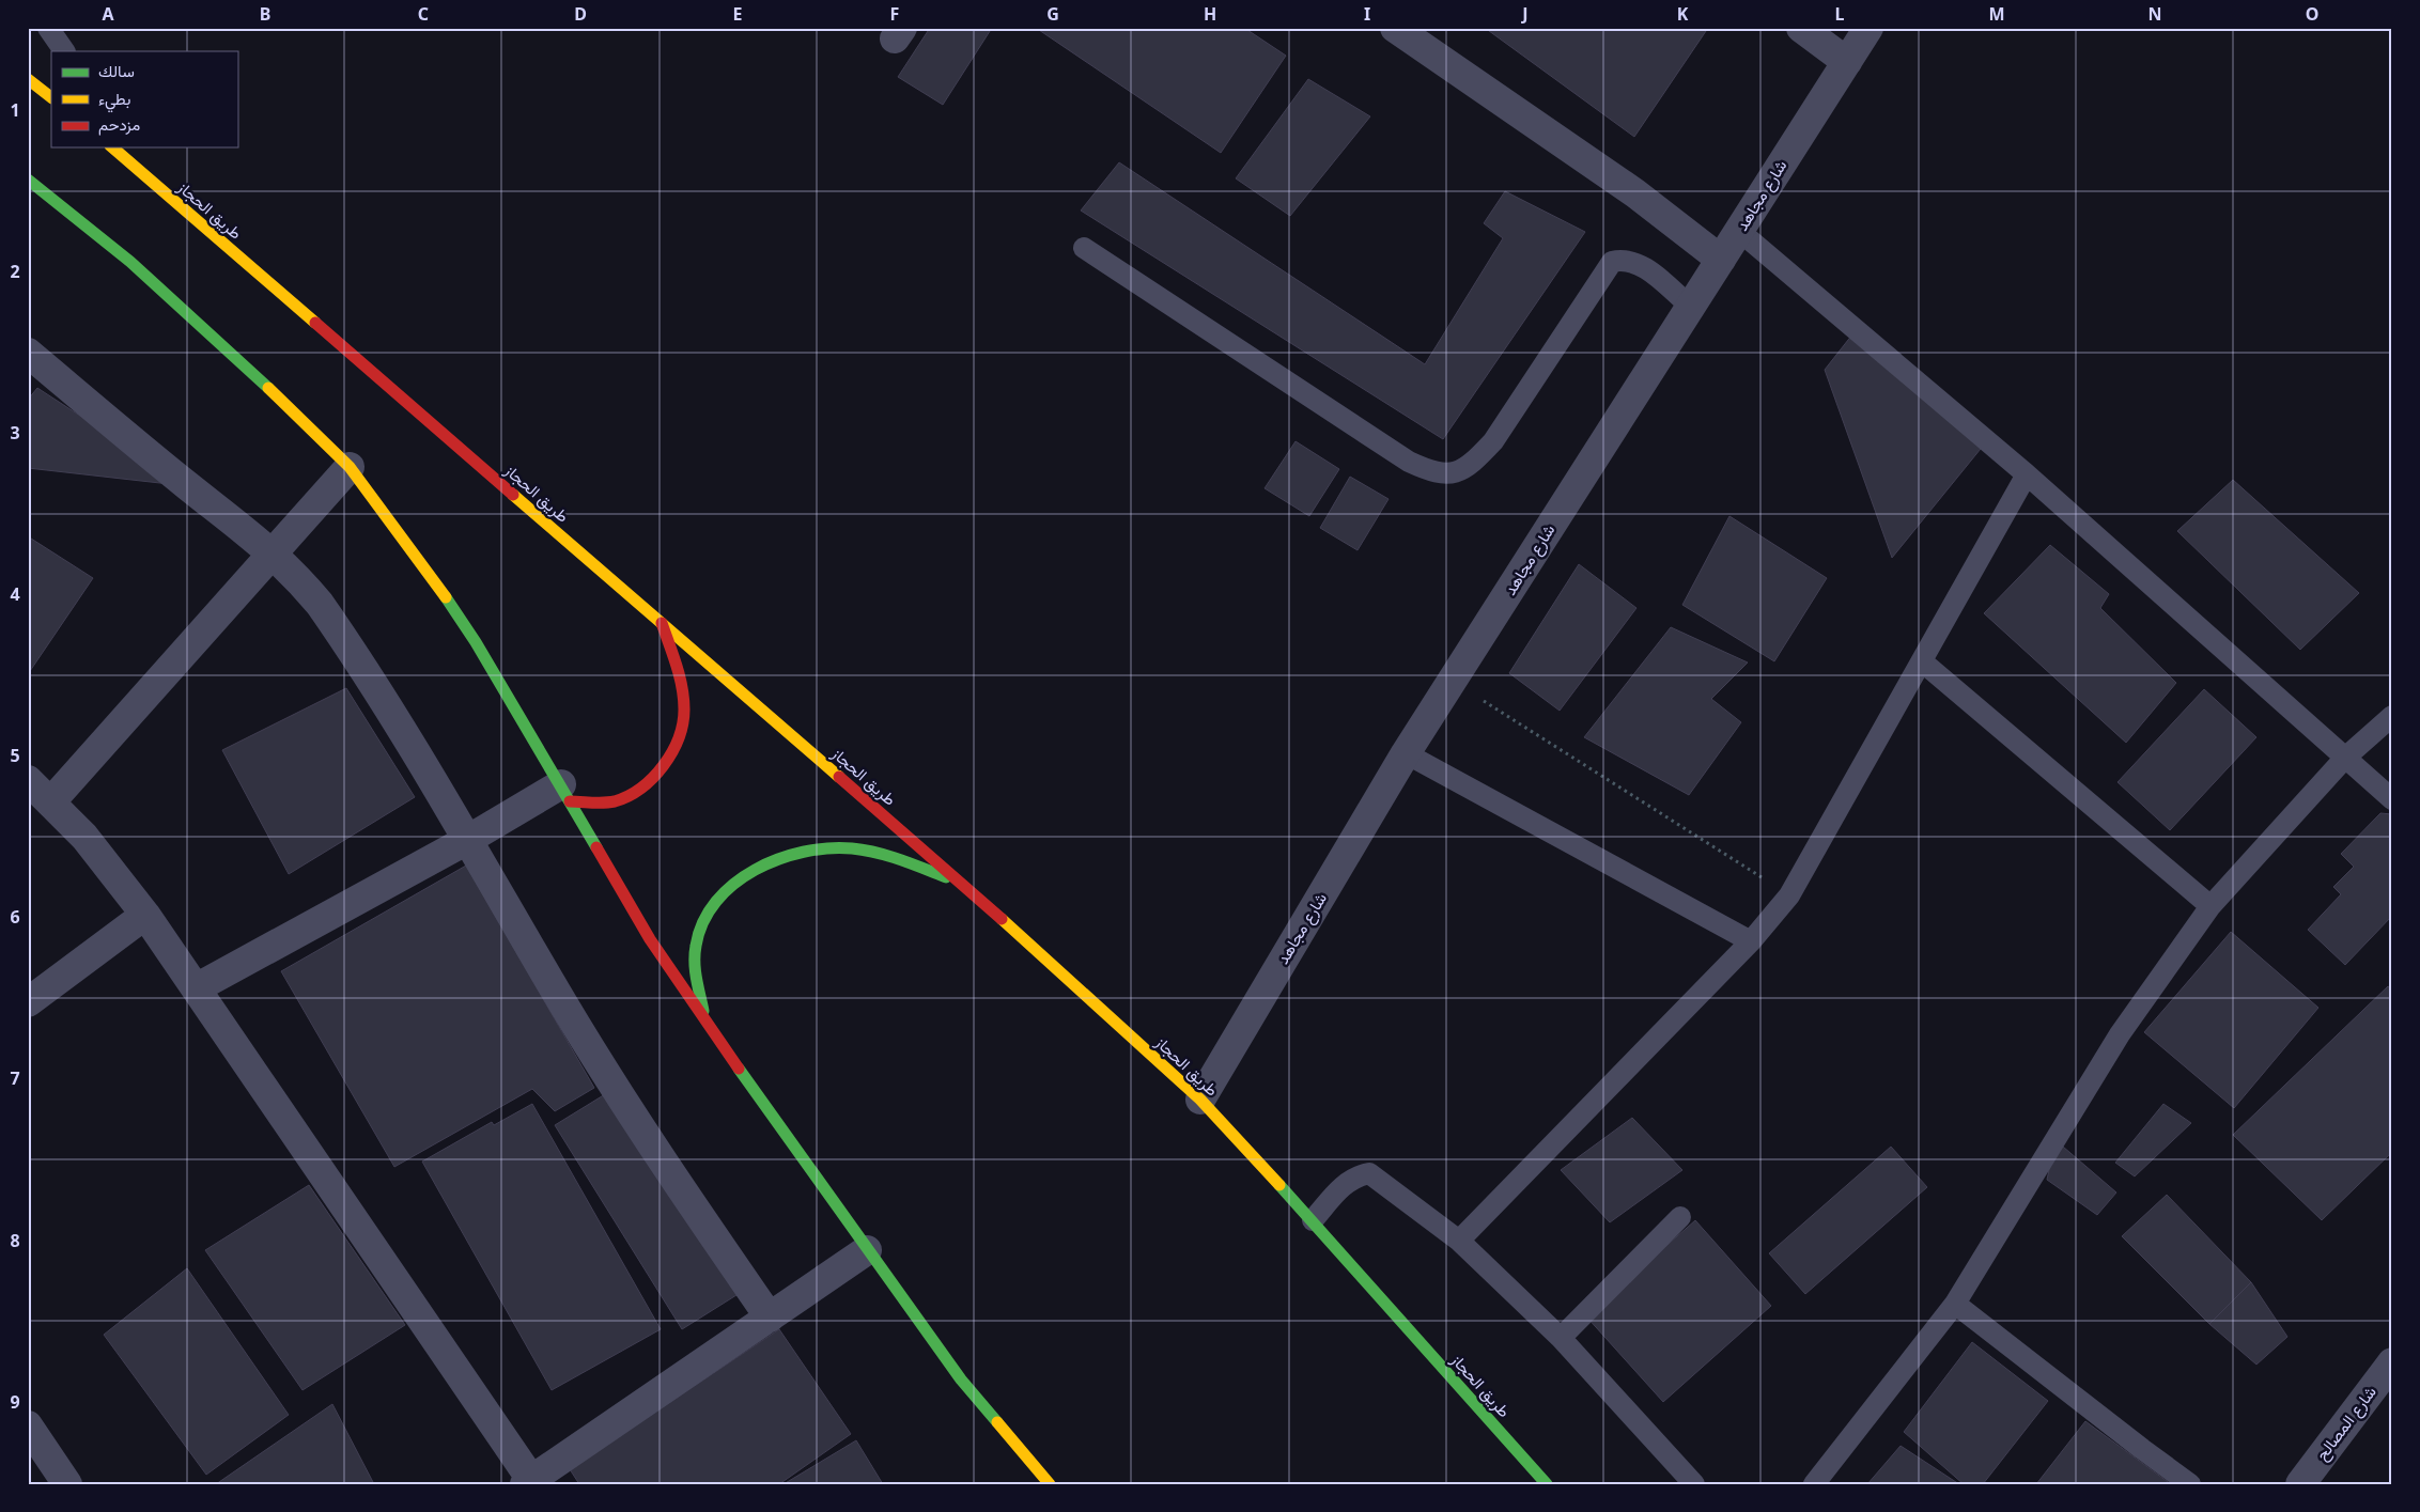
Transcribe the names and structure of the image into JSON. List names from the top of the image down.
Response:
{
  "streets": {
    "main road": ["طريق الحجاز"],
    "street": ["شارع مجاهد", "شارع المصالح"]
  },
  "crossings": [
    ["شارع مجاهد", "طريق الحجاز"]
  ],
  "legend": ["سالك", "بطيء", "مزدحم"],
  "grid": {
    "columns": [
      "A",
      "B",
      "C",
      "D",
      "E",
      "F",
      "G",
      "H",
      "I",
      "J",
      "K",
      "L",
      "M",
      "N",
      "O"
    ],
    "rows": [
      "1",
      "2",
      "3",
      "4",
      "5",
      "6",
      "7",
      "8",
      "9"
    ]
  }
}
